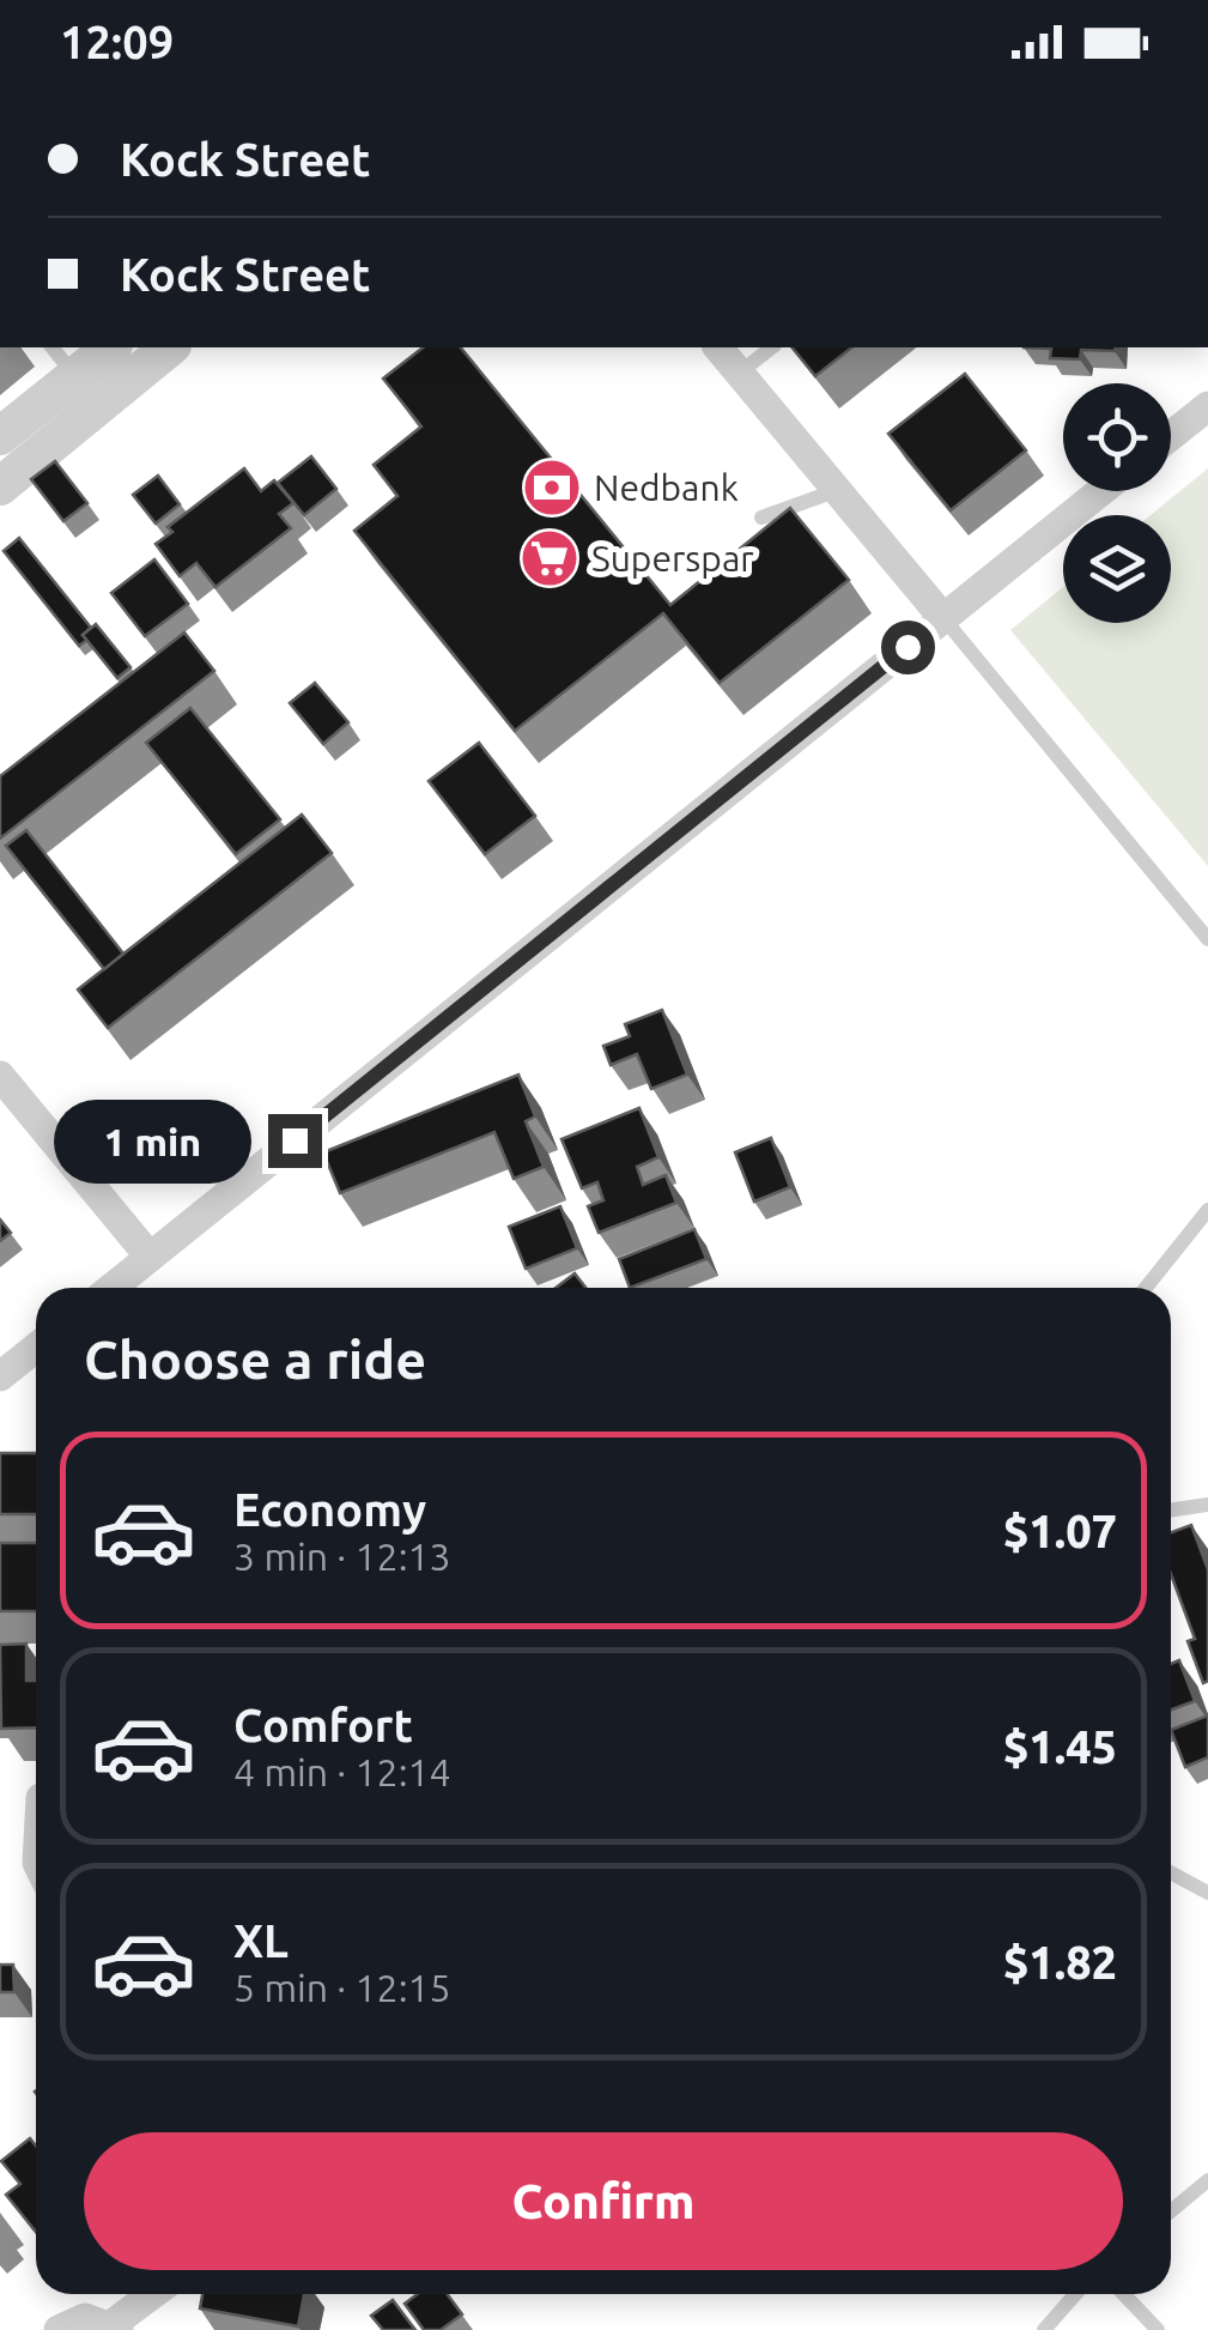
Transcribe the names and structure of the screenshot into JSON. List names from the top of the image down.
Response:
{
  "places": {
    "bank": ["Nedbank"],
    "supermarket": ["Superspar"]
  },
  "page": {
    "status": "12:09",
    "banner": ["Kock Street", "Kock Street"],
    "bubble": "1 min",
    "heading": "Choose a ride",
    "list": [
      {
        "name": "Economy",
        "note": "3 min · 12:13",
        "value": "$1.07"
      },
      {
        "name": "Comfort",
        "note": "4 min · 12:14",
        "value": "$1.45"
      },
      {
        "name": "XL",
        "note": "5 min · 12:15",
        "value": "$1.82"
      }
    ],
    "buttons": "Confirm"
  }
}
